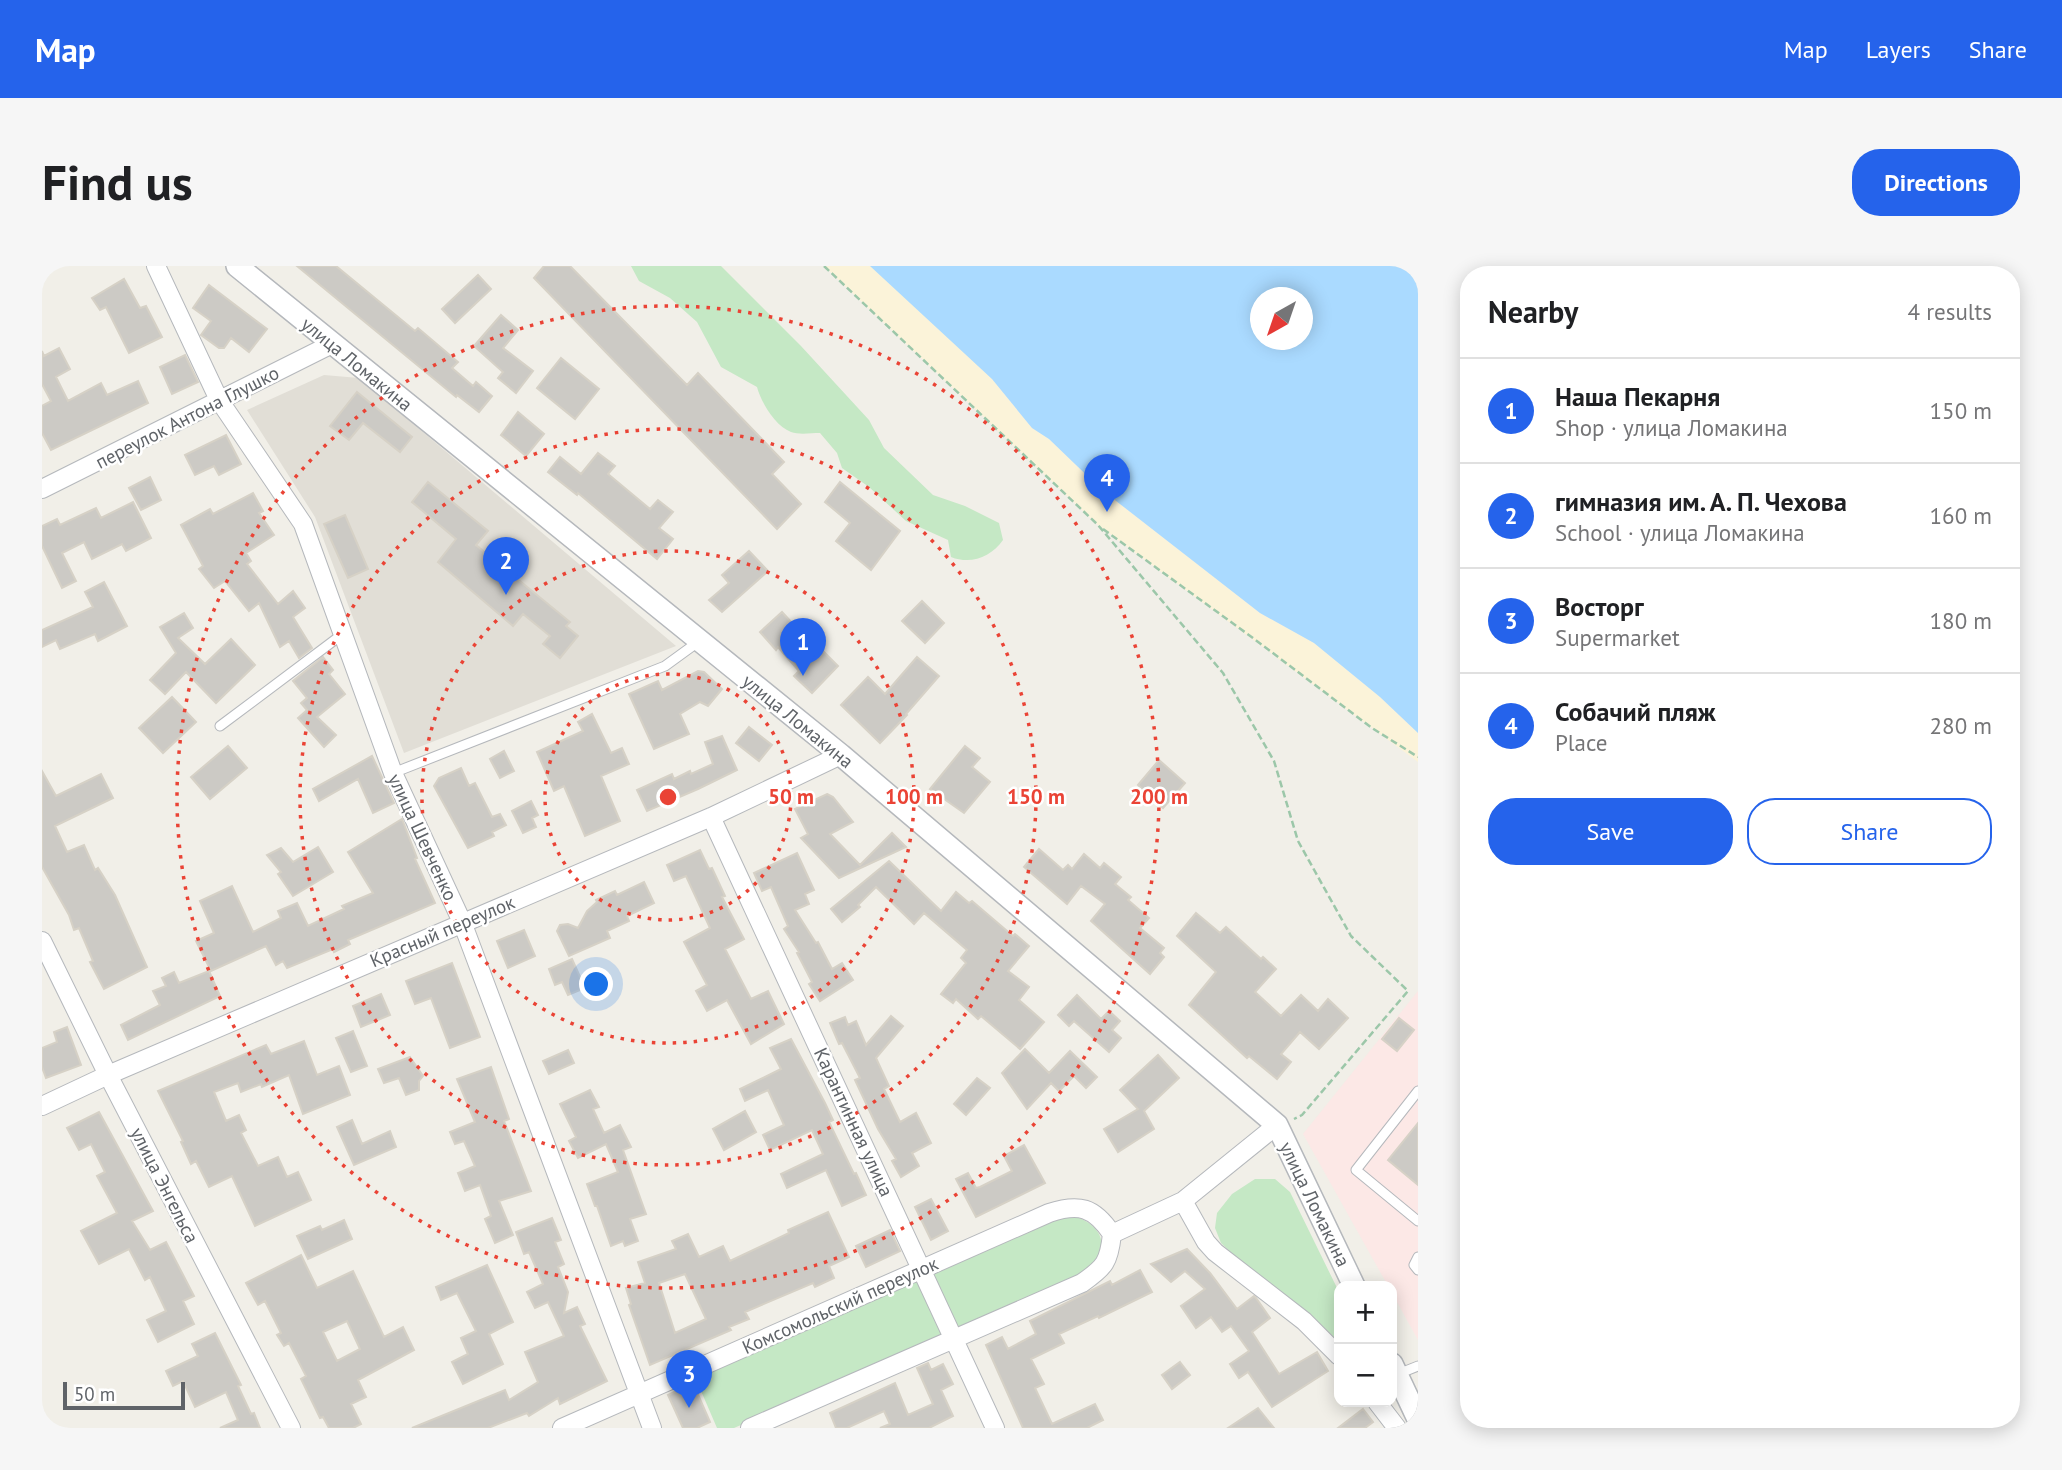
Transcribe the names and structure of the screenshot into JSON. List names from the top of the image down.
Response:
{
  "streets": {
    "street": [
      "улица Ломакина",
      "переулок Антона Глушко",
      "улица Шевченко",
      "Красный переулок",
      "Карантинная улица",
      "улица Энгельса",
      "Комсомольский переулок"
    ]
  },
  "crossings": [
    ["улица Ломакина", "переулок Антона Глушко"],
    ["улица Ломакина", "Красный переулок"],
    ["переулок Антона Глушко", "улица Шевченко"],
    ["улица Шевченко", "Красный переулок"],
    ["улица Шевченко", "Комсомольский переулок"],
    ["Красный переулок", "Карантинная улица"],
    ["Красный переулок", "улица Энгельса"],
    ["Карантинная улица", "Комсомольский переулок"]
  ],
  "scale_bar": "50 m",
  "north": "bottom left",
  "page": {
    "header": "Map",
    "nav": ["Map", "Layers", "Share"],
    "buttons": [
      "Directions",
      ["Save", "Share"]
    ],
    "title": "Find us",
    "heading": ["Nearby", "4 results"],
    "list": [
      {
        "mark": "1",
        "name": "Наша Пекарня",
        "note": "Shop · улица Ломакина",
        "value": "150 m"
      },
      {
        "mark": "2",
        "name": "гимназия им. А. П. Чехова",
        "note": "School · улица Ломакина",
        "value": "160 m"
      },
      {
        "mark": "3",
        "name": "Восторг",
        "note": "Supermarket",
        "value": "180 m"
      },
      {
        "mark": "4",
        "name": "Собачий пляж",
        "note": "Place",
        "value": "280 m"
      }
    ],
    "pins": [
      "4",
      "2",
      "1",
      "3"
    ],
    "map_buttons": ["+", "−"],
    "scale": "50 m"
  },
  "rings": [
    "50 m",
    "100 m",
    "150 m",
    "200 m"
  ]
}
